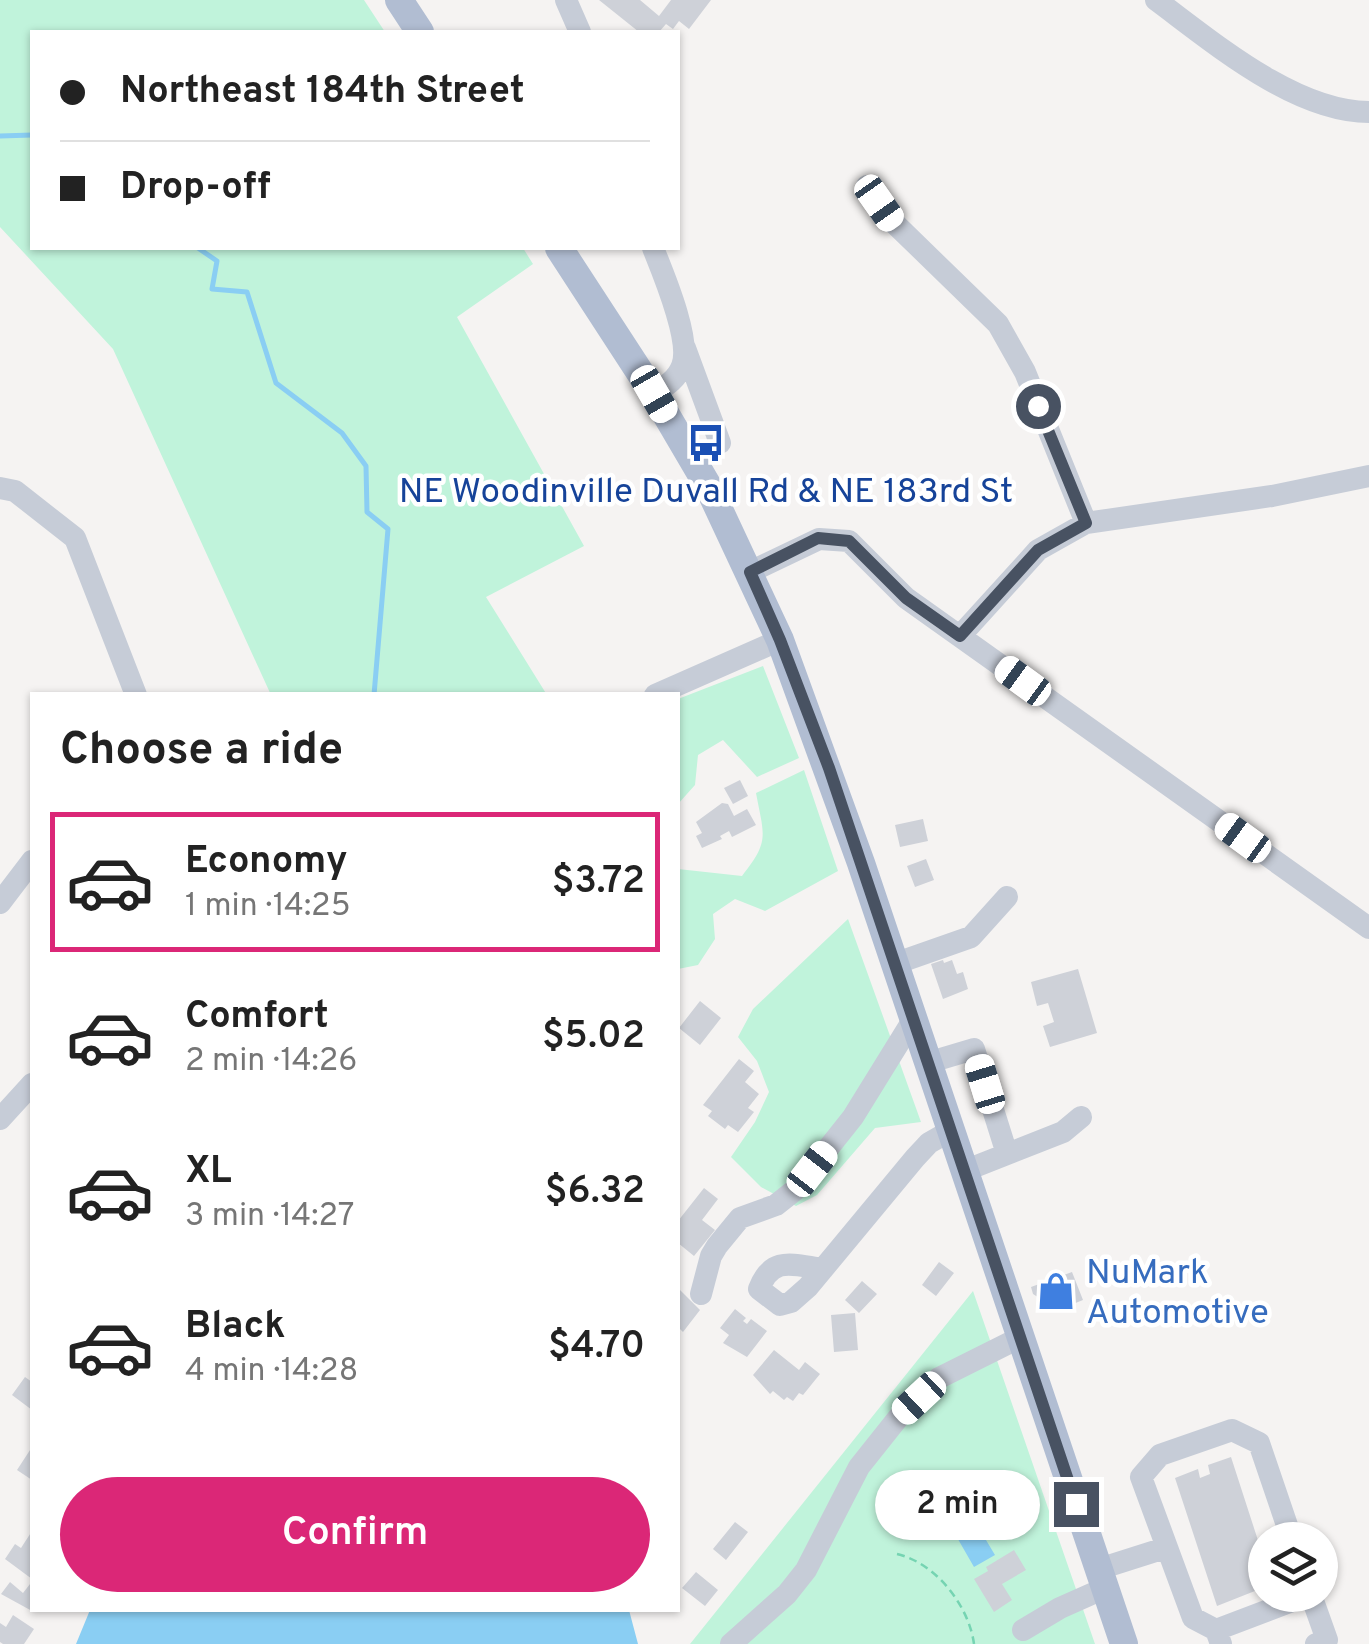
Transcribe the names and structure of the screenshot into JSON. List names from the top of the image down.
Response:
{
  "places": {
    "bus stop": ["NE Woodinville Duvall Rd & NE 183rd St"],
    "shop": ["NuMark Automotive"]
  },
  "page": {
    "banner": ["Northeast 184th Street", "Drop-off"],
    "heading": "Choose a ride",
    "list": [
      {
        "name": "Economy",
        "note": "1 min · 14:25",
        "value": "$3.72"
      },
      {
        "name": "Comfort",
        "note": "2 min · 14:26",
        "value": "$5.02"
      },
      {
        "name": "XL",
        "note": "3 min · 14:27",
        "value": "$6.32"
      },
      {
        "name": "Black",
        "note": "4 min · 14:28",
        "value": "$4.70"
      }
    ],
    "buttons": "Confirm",
    "bubble": "2 min"
  }
}
